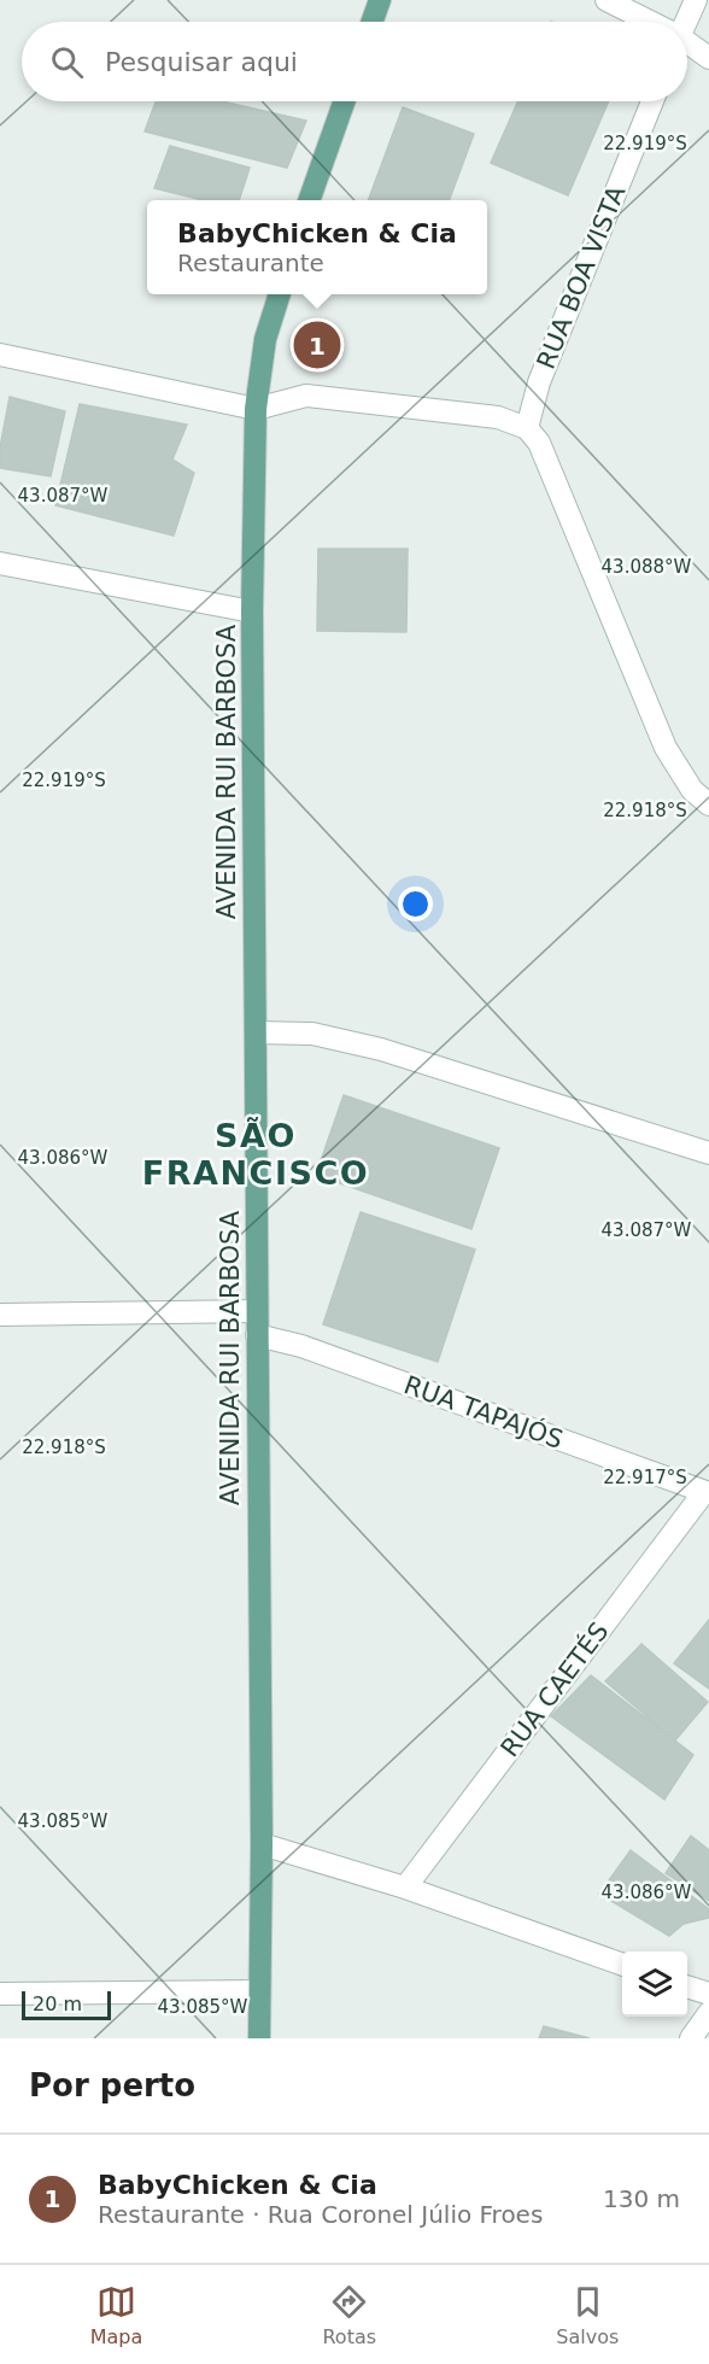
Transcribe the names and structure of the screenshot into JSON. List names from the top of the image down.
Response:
{
  "streets": {
    "main road": ["AVENIDA RUI BARBOSA"],
    "street": ["RUA BOA VISTA", "RUA TAPAJÓS", "RUA CAETÉS"]
  },
  "crossings": [
    ["AVENIDA RUI BARBOSA", "RUA TAPAJÓS"],
    ["RUA TAPAJÓS", "RUA CAETÉS"]
  ],
  "districts": ["SÃO FRANCISCO"],
  "scale_bar": "20 m",
  "page": {
    "search": "Pesquisar aqui",
    "popup": ["BabyChicken & Cia", "Restaurante"],
    "pins": "1",
    "scale": "20 m",
    "heading": "Por perto",
    "list": [
      {
        "mark": "1",
        "name": "BabyChicken & Cia",
        "note": "Restaurante · Rua Coronel Júlio Froes",
        "value": "130 m"
      }
    ],
    "nav": ["Mapa", "Rotas", "Salvos"]
  },
  "coordinates": [
    "22.919°S",
    "43.087°W",
    "43.088°W",
    "22.918°S",
    "43.086°W",
    "22.917°S",
    "43.085°W"
  ]
}
